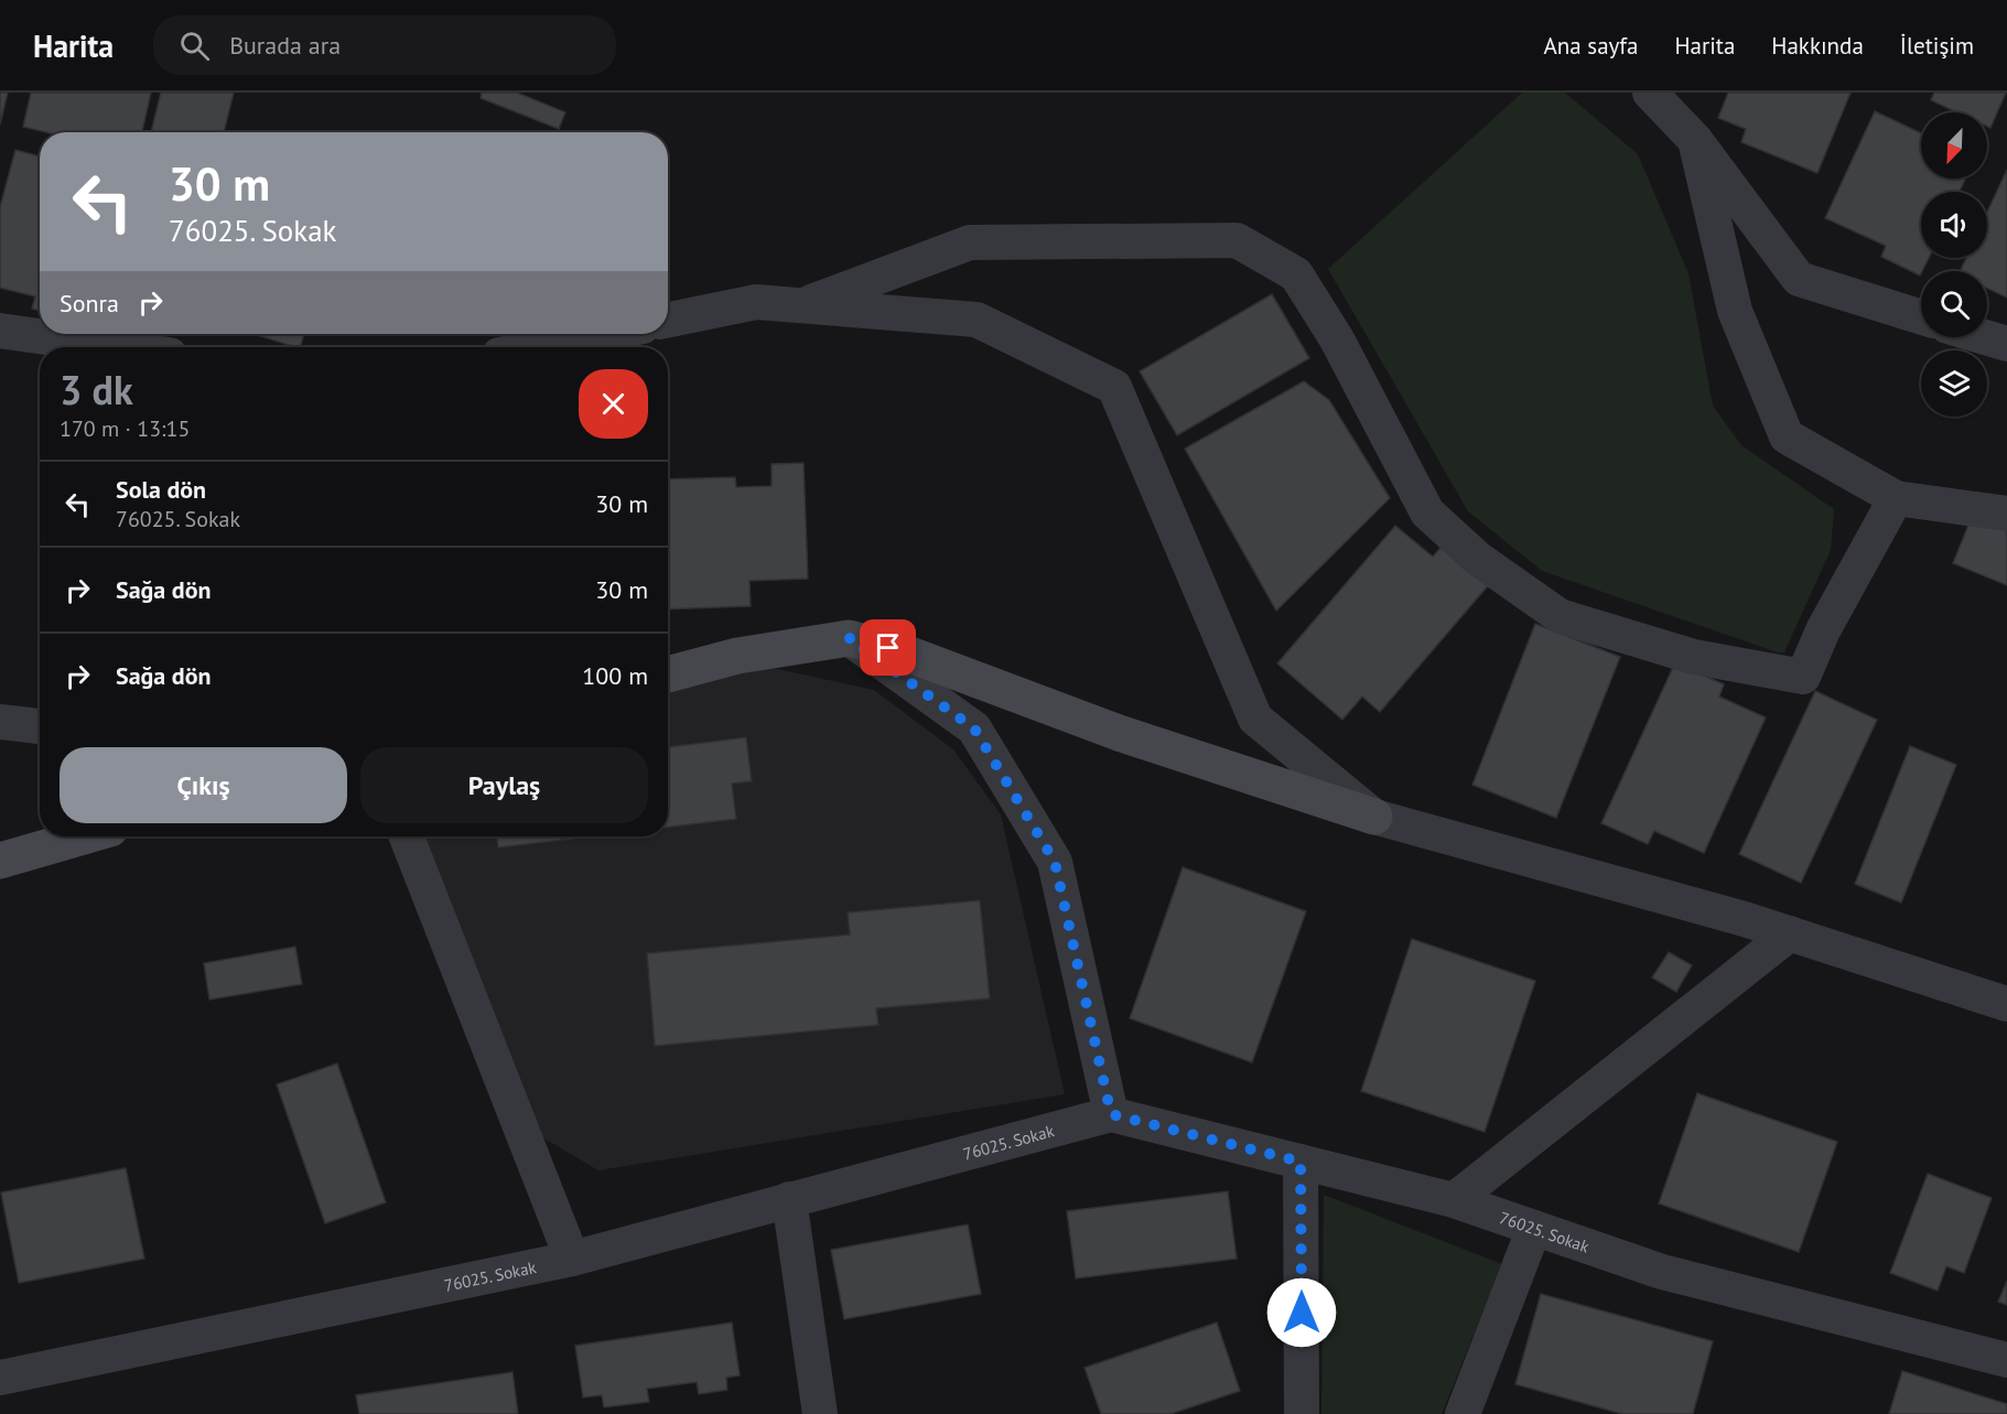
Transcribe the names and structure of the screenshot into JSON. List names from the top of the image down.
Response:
{
  "streets": {
    "street": ["76025. Sokak"]
  },
  "north": "bottom left",
  "page": {
    "header": "Harita",
    "search": "Burada ara",
    "nav": [
      "Ana sayfa",
      "Harita",
      "Hakkında",
      "İletişim"
    ],
    "turn": ["30 m", "76025. Sokak"],
    "then": "Sonra",
    "heading": ["3 dk", "170 m · 13:15"],
    "list": [
      {
        "name": "Sola dön",
        "note": "76025. Sokak",
        "value": "30 m"
      },
      {
        "name": "Sağa dön",
        "value": "30 m"
      },
      {
        "name": "Sağa dön",
        "value": "100 m"
      }
    ],
    "buttons": ["Çıkış", "Paylaş"]
  }
}
